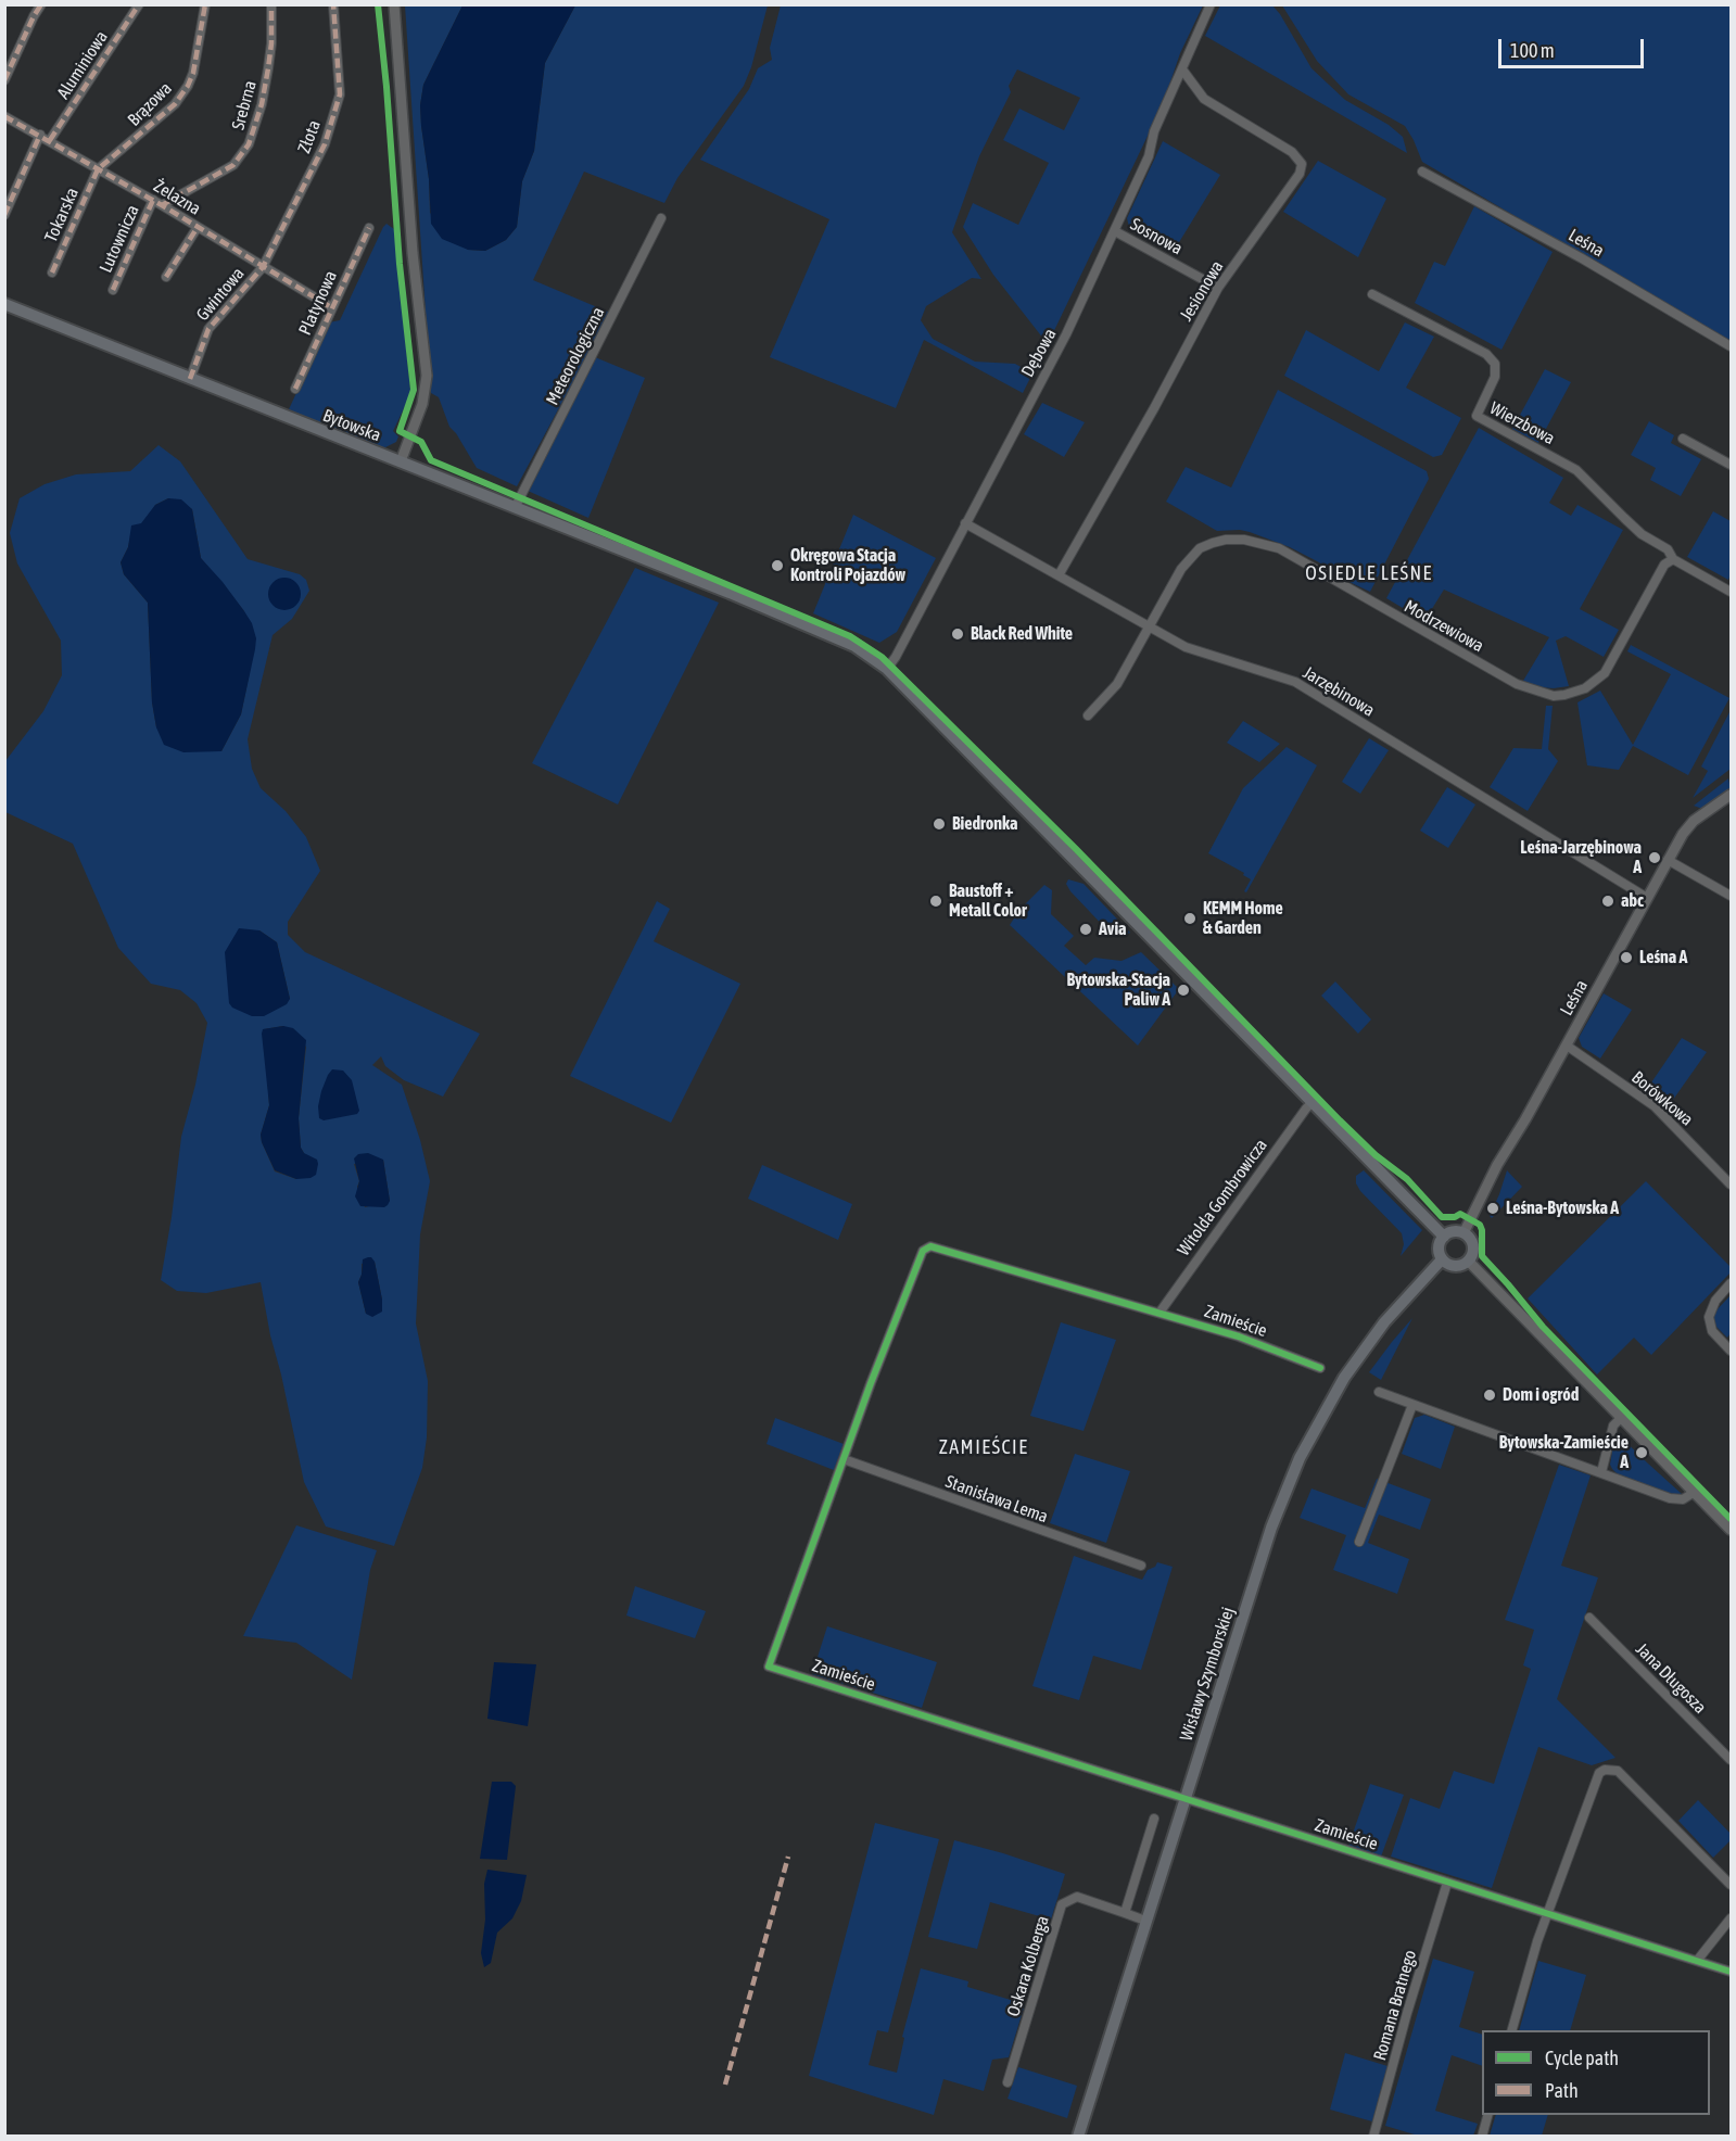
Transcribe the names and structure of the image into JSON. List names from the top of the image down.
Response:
{
  "streets": {
    "main road": ["Bytowska", "Wisławy Szymborskiej"],
    "street": [
      "Aluminiowa",
      "Brązowa",
      "Srebrna",
      "Złota",
      "Żelazna",
      "Tokarska",
      "Sosnowa",
      "Lutownicza",
      "Leśna",
      "Jesionowa",
      "Gwintowa",
      "Platynowa",
      "Dębowa",
      "Meteorologiczna",
      "Wierzbowa",
      "Modrzewiowa",
      "Jarzębinowa",
      "Borówkowa",
      "Witolda Gombrowicza",
      "Zamieście",
      "Stanisława Lema",
      "Jana Długosza",
      "Oskara Kolberga",
      "Romana Bratnego"
    ]
  },
  "crossings": [
    ["Aluminiowa", "Żelazna"],
    ["Brązowa", "Żelazna"],
    ["Brązowa", "Tokarska"],
    ["Srebrna", "Żelazna"],
    ["Srebrna", "Lutownicza"],
    ["Złota", "Żelazna"],
    ["Złota", "Gwintowa"],
    ["Żelazna", "Tokarska"],
    ["Żelazna", "Lutownicza"],
    ["Żelazna", "Gwintowa"],
    ["Żelazna", "Platynowa"],
    ["Sosnowa", "Jesionowa"],
    ["Sosnowa", "Dębowa"],
    ["Leśna", "Bytowska"],
    ["Leśna", "Jarzębinowa"],
    ["Leśna", "Borówkowa"],
    ["Leśna", "Wisławy Szymborskiej"],
    ["Jesionowa", "Dębowa"],
    ["Jesionowa", "Jarzębinowa"],
    ["Gwintowa", "Bytowska"],
    ["Dębowa", "Bytowska"],
    ["Dębowa", "Jarzębinowa"],
    ["Meteorologiczna", "Bytowska"],
    ["Wierzbowa", "Modrzewiowa"],
    ["Bytowska", "Witolda Gombrowicza"],
    ["Bytowska", "Wisławy Szymborskiej"],
    ["Modrzewiowa", "Jarzębinowa"],
    ["Witolda Gombrowicza", "Zamieście"],
    ["Zamieście", "Stanisława Lema"],
    ["Zamieście", "Wisławy Szymborskiej"],
    ["Zamieście", "Romana Bratnego"],
    ["Wisławy Szymborskiej", "Oskara Kolberga"]
  ],
  "districts": ["OSIEDLE LEŚNE", "ZAMIEŚCIE"],
  "places": [
    "Okręgowa Stacja Kontroli Pojazdów",
    "Black Red White",
    "Biedronka",
    "Leśna-Jarzębinowa A",
    "Baustoff + Metall Color",
    "abc",
    "KEMM Home & Garden",
    "Avia",
    "Leśna A",
    "Bytowska-Stacja Paliw A",
    "Leśna-Bytowska A",
    "Dom i ogród",
    "Bytowska-Zamieście A"
  ],
  "legend": ["Cycle path", "Path"],
  "scale_bar": "100 m"
}
